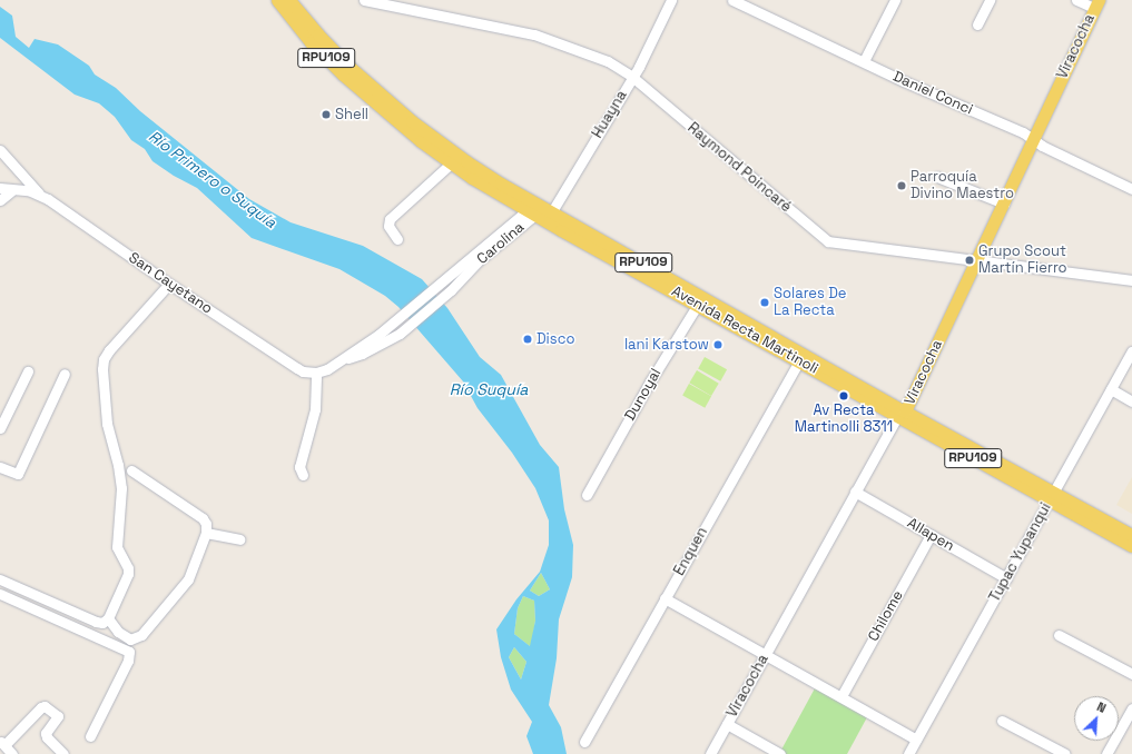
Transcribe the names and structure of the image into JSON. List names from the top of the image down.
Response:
{
  "streets": {
    "main road": ["Viracocha", "RPU109", "Avenida Recta Martinoli"],
    "street": [
      "Daniel Conci",
      "Huayna",
      "Raymond Poincaré",
      "Carolina",
      "San Cayetano",
      "Dunoyal",
      "Allapen",
      "Enquen",
      "Tupac Yupanqui",
      "Chilome"
    ]
  },
  "crossings": [
    ["Viracocha", "Daniel Conci"],
    ["Viracocha", "Raymond Poincaré"],
    ["Viracocha", "Avenida Recta Martinoli"],
    ["Viracocha", "Allapen"],
    ["Huayna", "Raymond Poincaré"],
    ["Huayna", "Carolina"],
    ["Huayna", "Avenida Recta Martinoli"],
    ["Carolina", "Avenida Recta Martinoli"],
    ["Avenida Recta Martinoli", "Dunoyal"],
    ["Avenida Recta Martinoli", "Enquen"],
    ["Avenida Recta Martinoli", "Tupac Yupanqui"],
    ["Allapen", "Tupac Yupanqui"],
    ["Allapen", "Chilome"]
  ],
  "water": ["Río Primero o Suquía", "Río Suquía"],
  "places": [
    "Shell",
    "Parroquía Divino Maestro",
    "Grupo Scout Martín Fierro",
    "Solares De La Recta",
    "Disco",
    "Iani Karstow",
    "Av Recta Martinolli 8311"
  ],
  "north": "top right"
}
